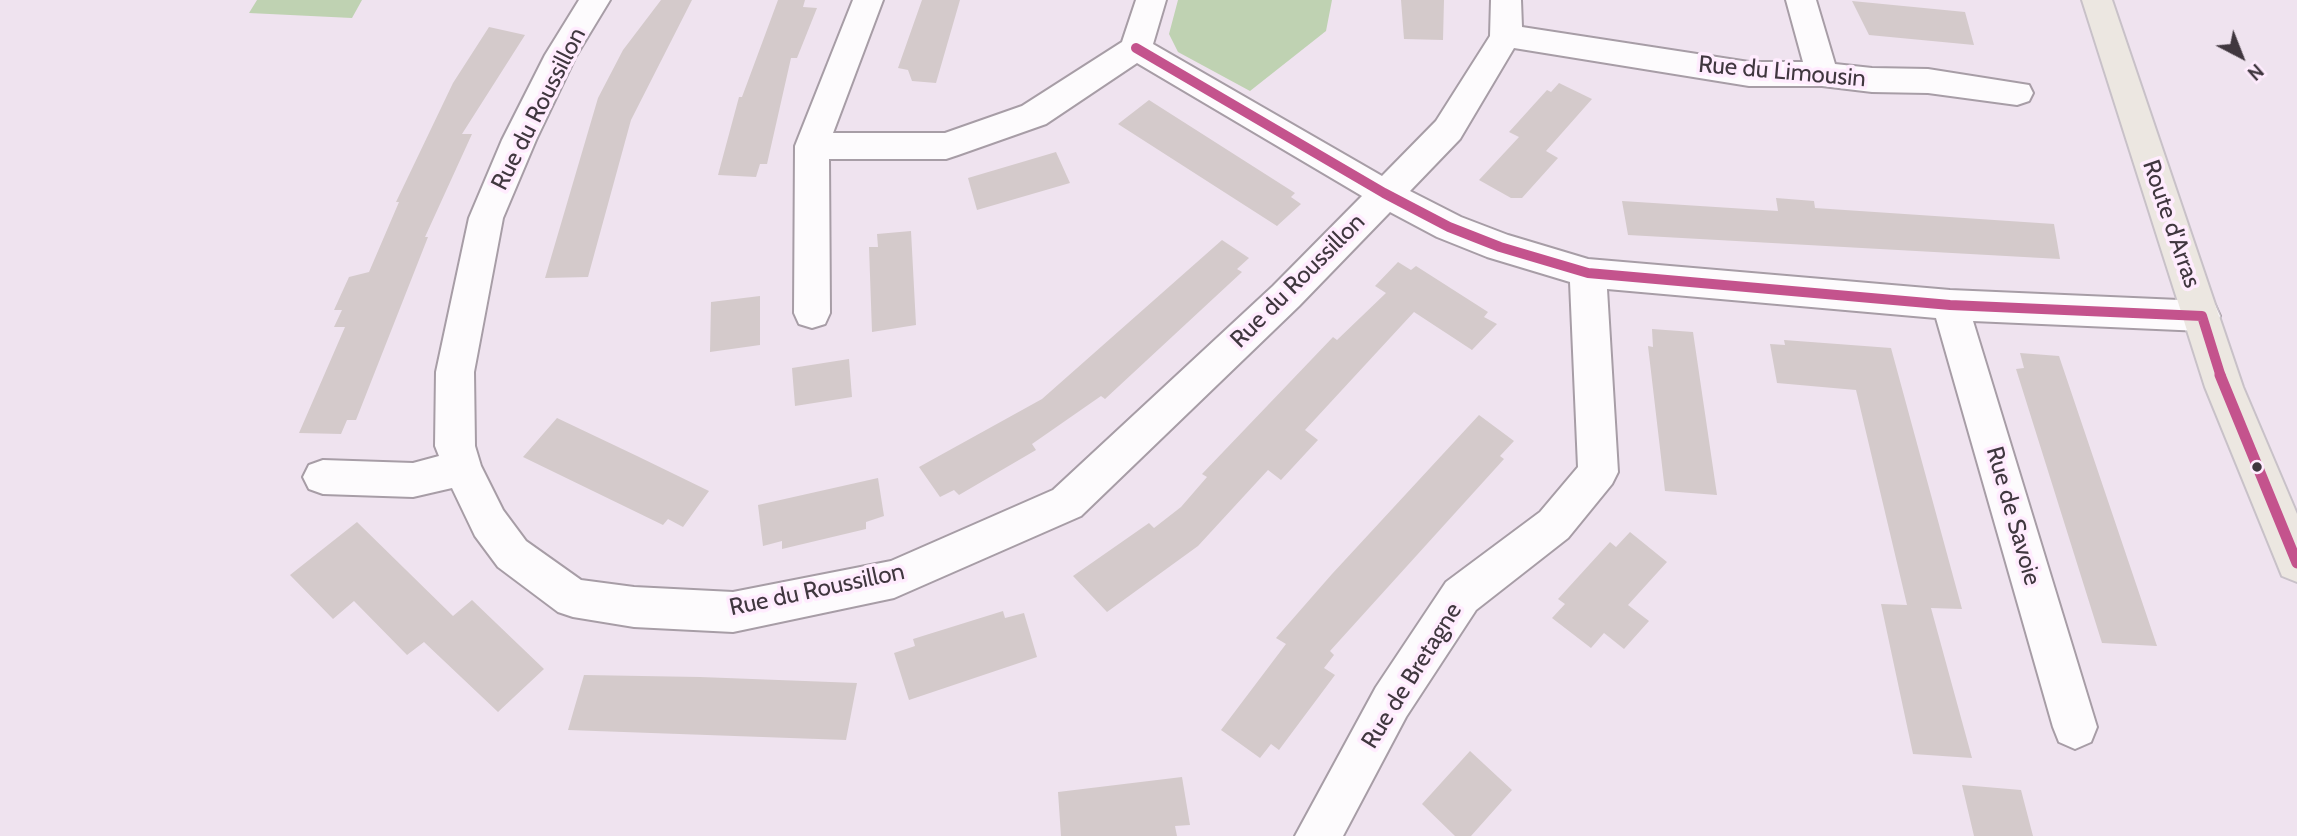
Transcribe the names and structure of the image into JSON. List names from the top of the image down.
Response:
{
  "streets": {
    "main road": ["Route d'Arras"],
    "street": [
      "Rue du Limousin",
      "Rue du Roussillon",
      "Rue de Savoie",
      "Rue de Bretagne"
    ]
  },
  "crossings": [
    ["Rue du Limousin", "Rue du Roussillon"]
  ],
  "north": "bottom right"
}
